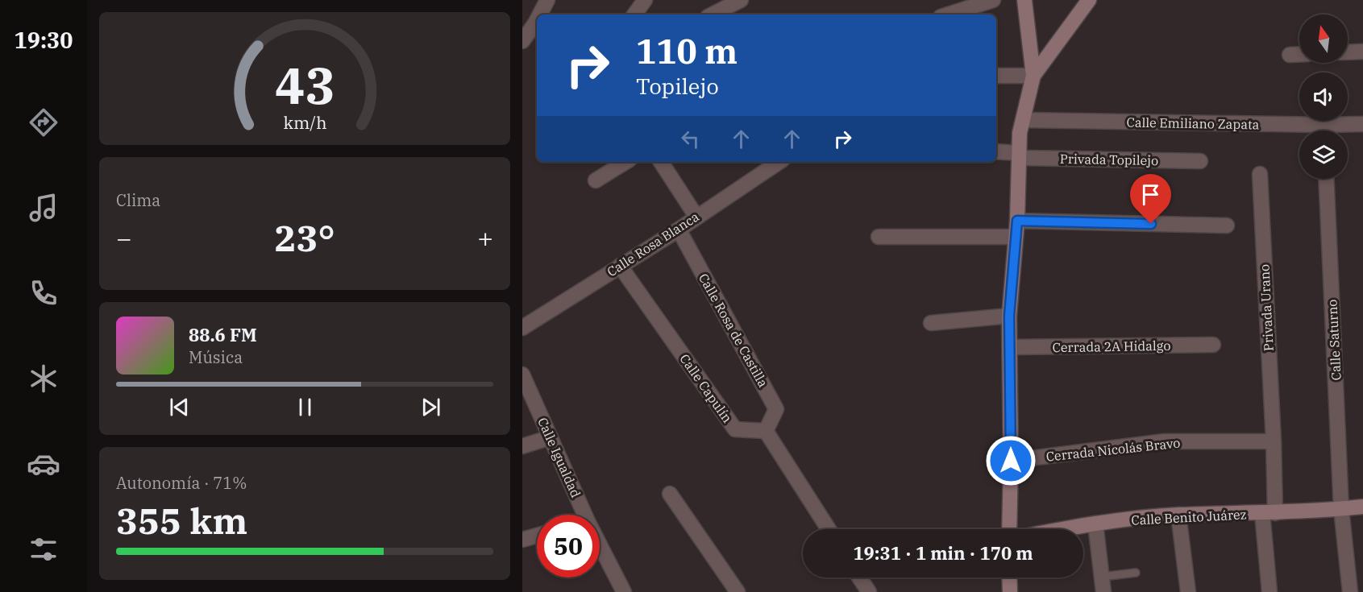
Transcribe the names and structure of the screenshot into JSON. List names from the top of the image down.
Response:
{
  "streets": {
    "main road": ["Calle Benito Juárez"],
    "street": [
      "Calle Emiliano Zapata",
      "Privada Topilejo",
      "Calle Rosa Blanca",
      "Privada Urano",
      "Calle Rosa de Castilla",
      "Calle Saturno",
      "Cerrada 2A Hidalgo",
      "Calle Capulín",
      "Cerrada Nicolás Bravo",
      "Calle Igualdad"
    ]
  },
  "crossings": [
    ["Calle Rosa Blanca", "Calle Rosa de Castilla"],
    ["Calle Rosa Blanca", "Calle Capulín"],
    ["Privada Urano", "Cerrada Nicolás Bravo"],
    ["Privada Urano", "Calle Benito Juárez"],
    ["Calle Rosa de Castilla", "Calle Capulín"],
    ["Calle Saturno", "Calle Benito Juárez"]
  ],
  "north": "top",
  "page": {
    "tabs": "19:30",
    "turn": ["110 m", "Topilejo"],
    "tile": [
      "Clima",
      ["Autonomía · 71%", "355 km"]
    ],
    "heat": ["−", "23°", "+"],
    "song": ["88.6 FM", "Música"],
    "limit": "50",
    "trip": "19:31 · 1 min · 170 m",
    "gauge": ["43", "km/h"]
  }
}
